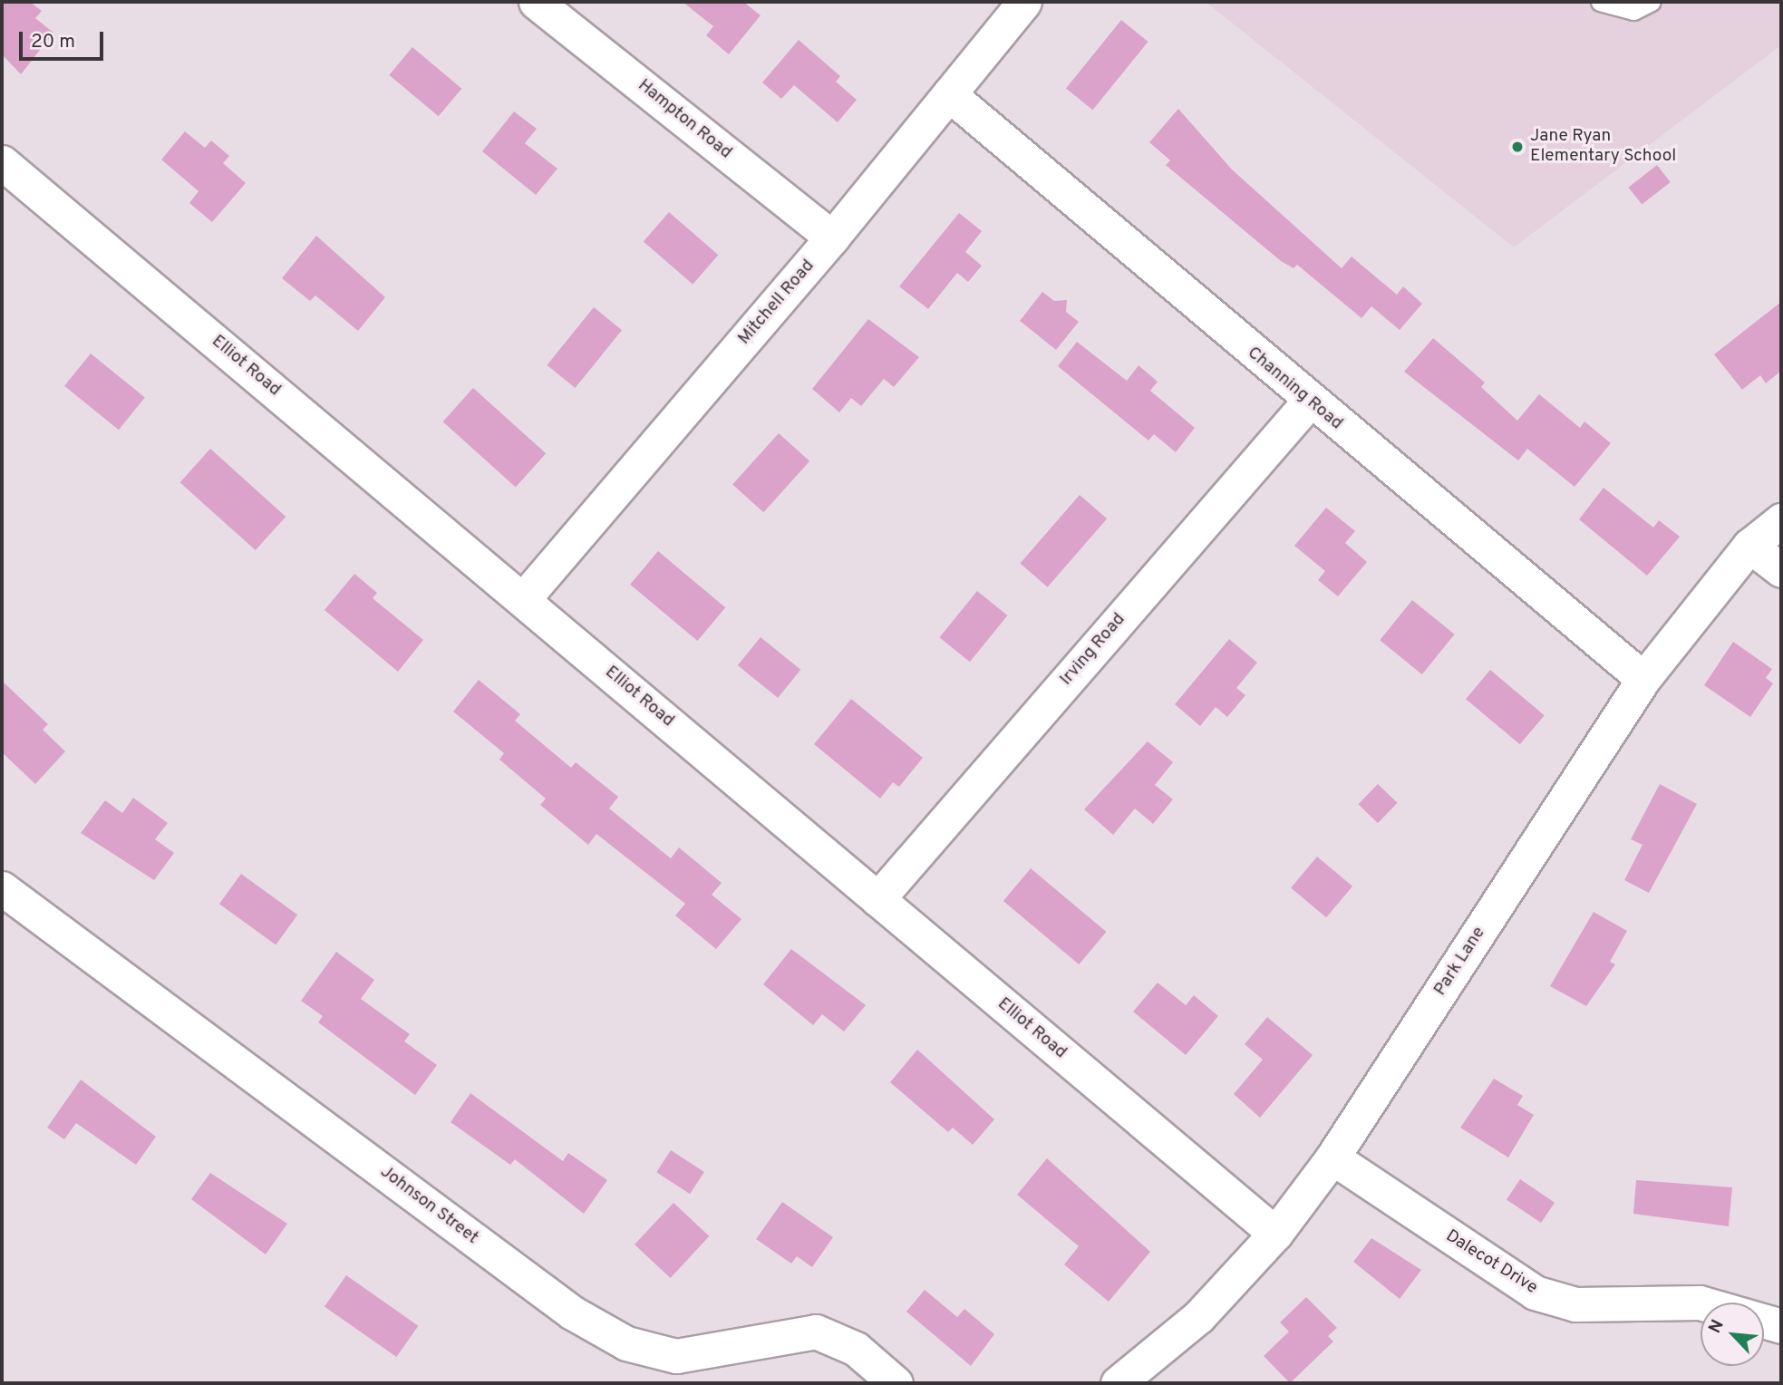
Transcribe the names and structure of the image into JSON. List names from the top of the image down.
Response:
{
  "streets": {
    "street": [
      "Hampton Road",
      "Mitchell Road",
      "Elliot Road",
      "Channing Road",
      "Irving Road",
      "Park Lane",
      "Johnson Street",
      "Dalecot Drive"
    ]
  },
  "crossings": [
    ["Hampton Road", "Mitchell Road"],
    ["Mitchell Road", "Elliot Road"],
    ["Mitchell Road", "Channing Road"],
    ["Elliot Road", "Irving Road"],
    ["Elliot Road", "Park Lane"],
    ["Channing Road", "Irving Road"],
    ["Channing Road", "Park Lane"],
    ["Park Lane", "Dalecot Drive"]
  ],
  "places": ["Jane Ryan Elementary School"],
  "scale_bar": "20 m",
  "north": "top left"
}
